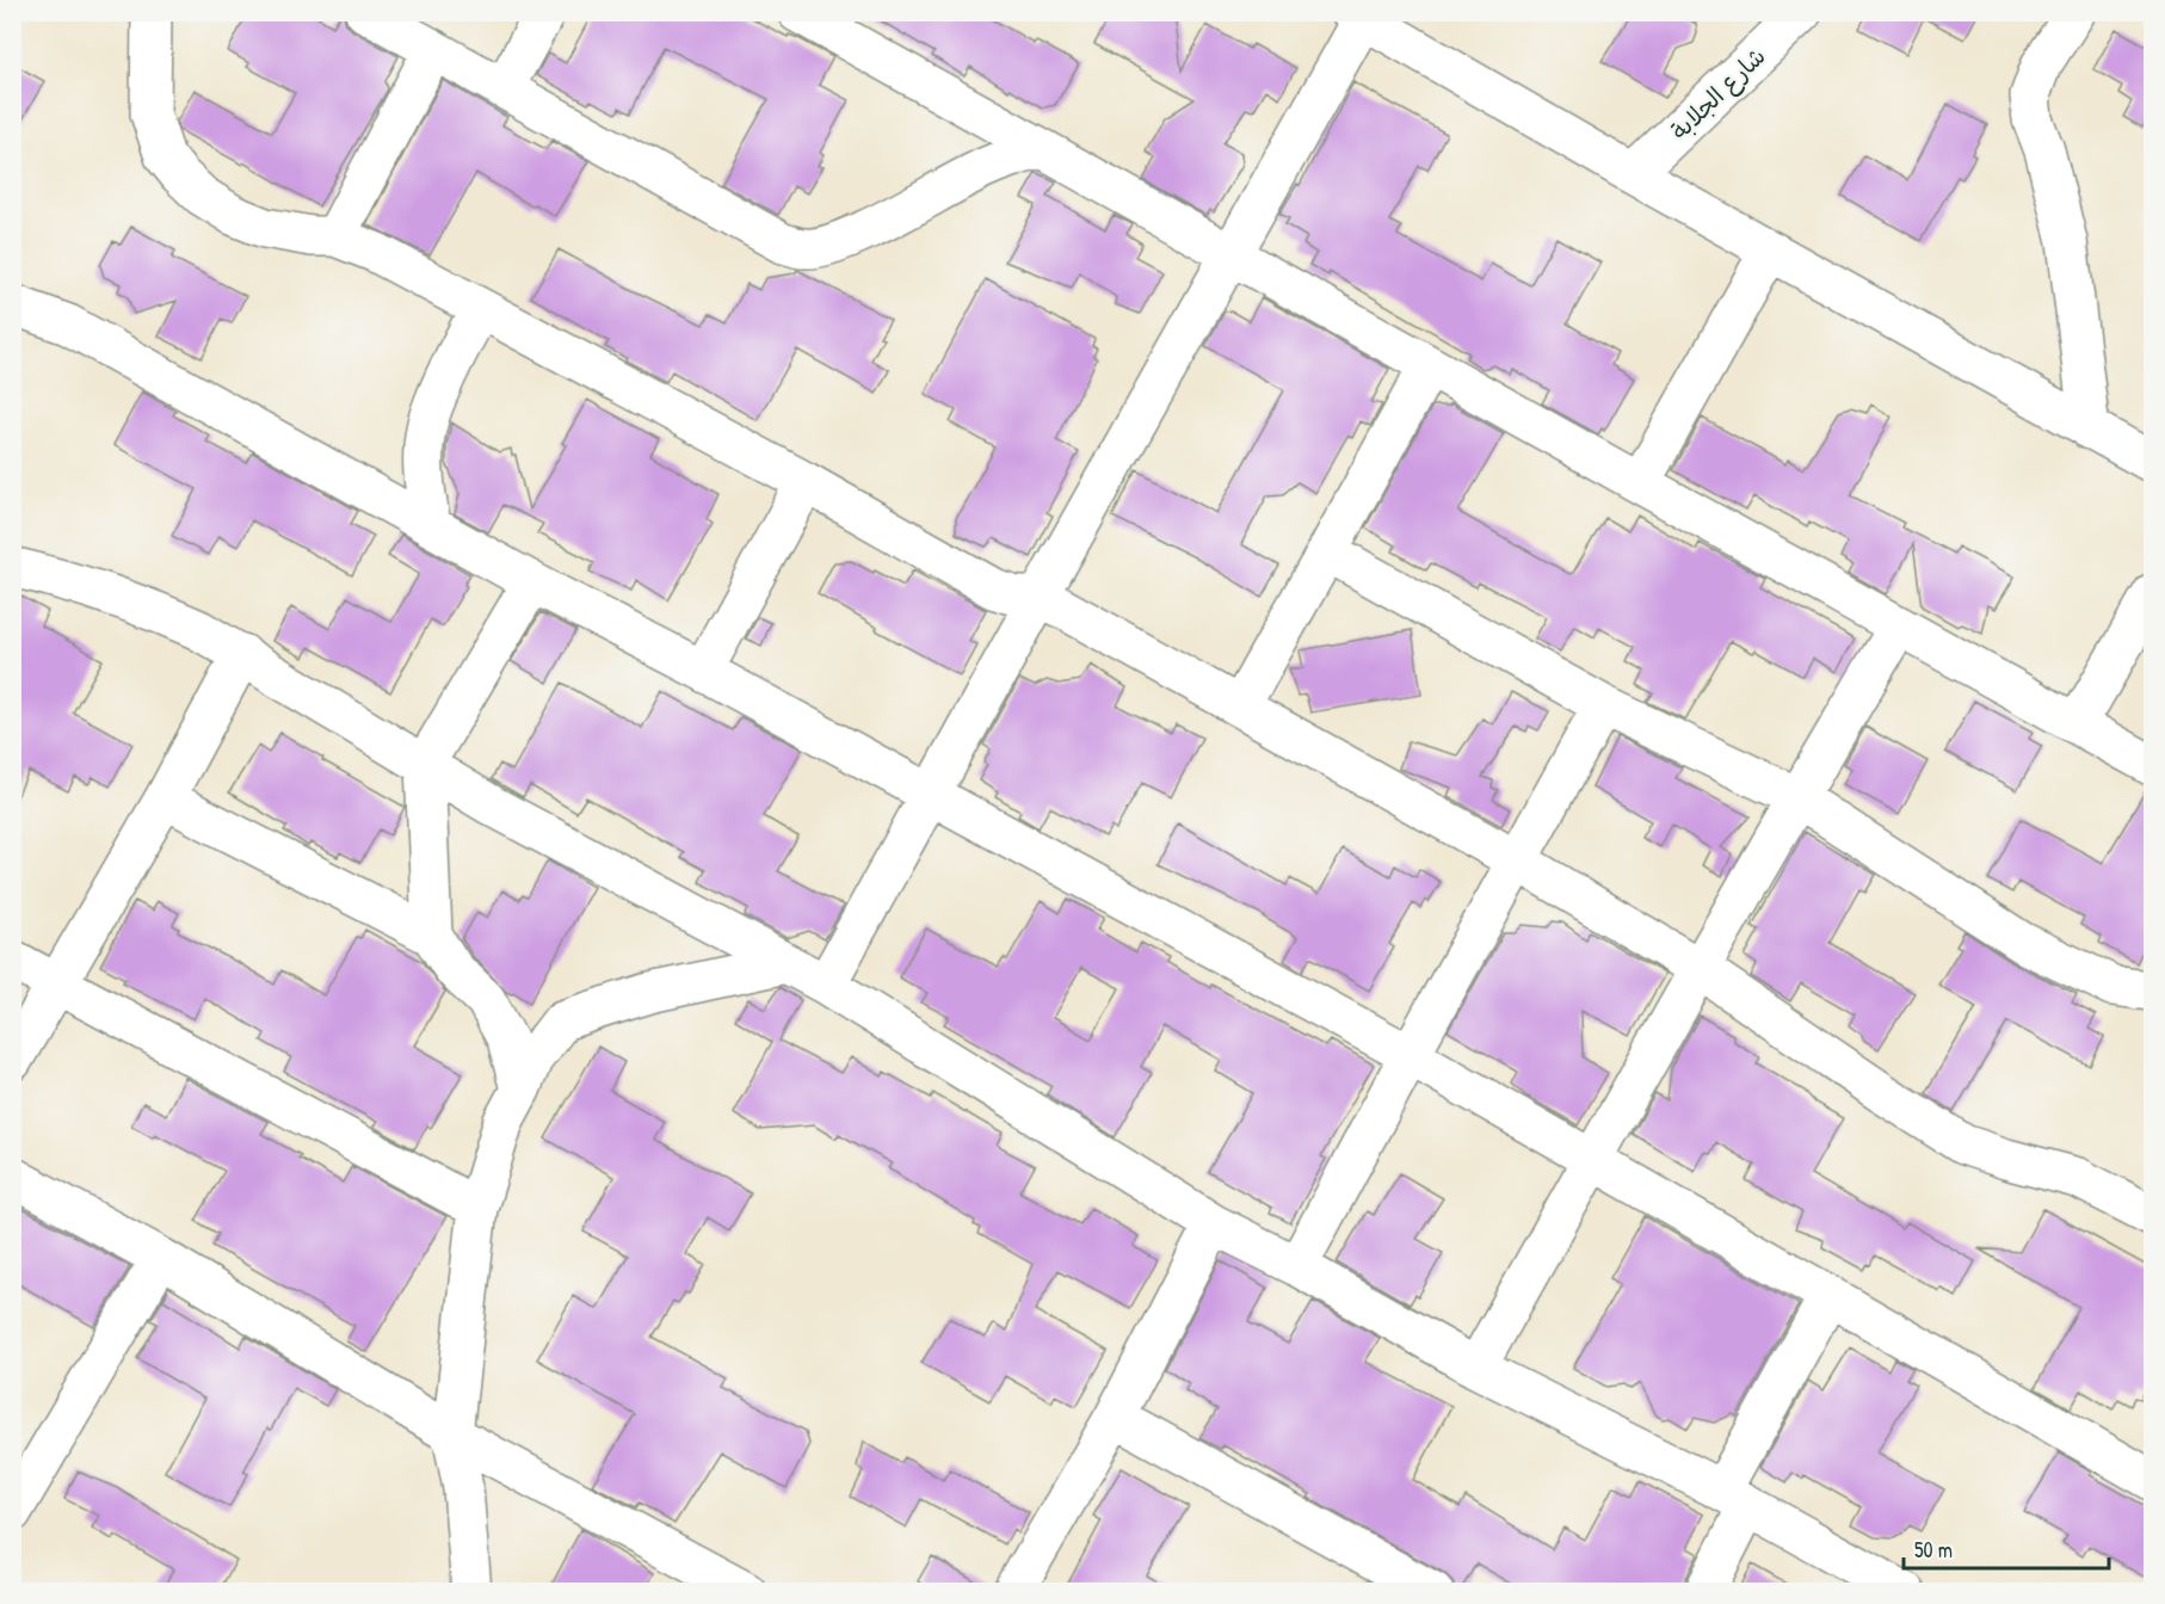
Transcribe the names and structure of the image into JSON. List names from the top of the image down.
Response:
{
  "streets": {
    "street": ["شارع الجلابة"]
  },
  "scale_bar": "50 m"
}
